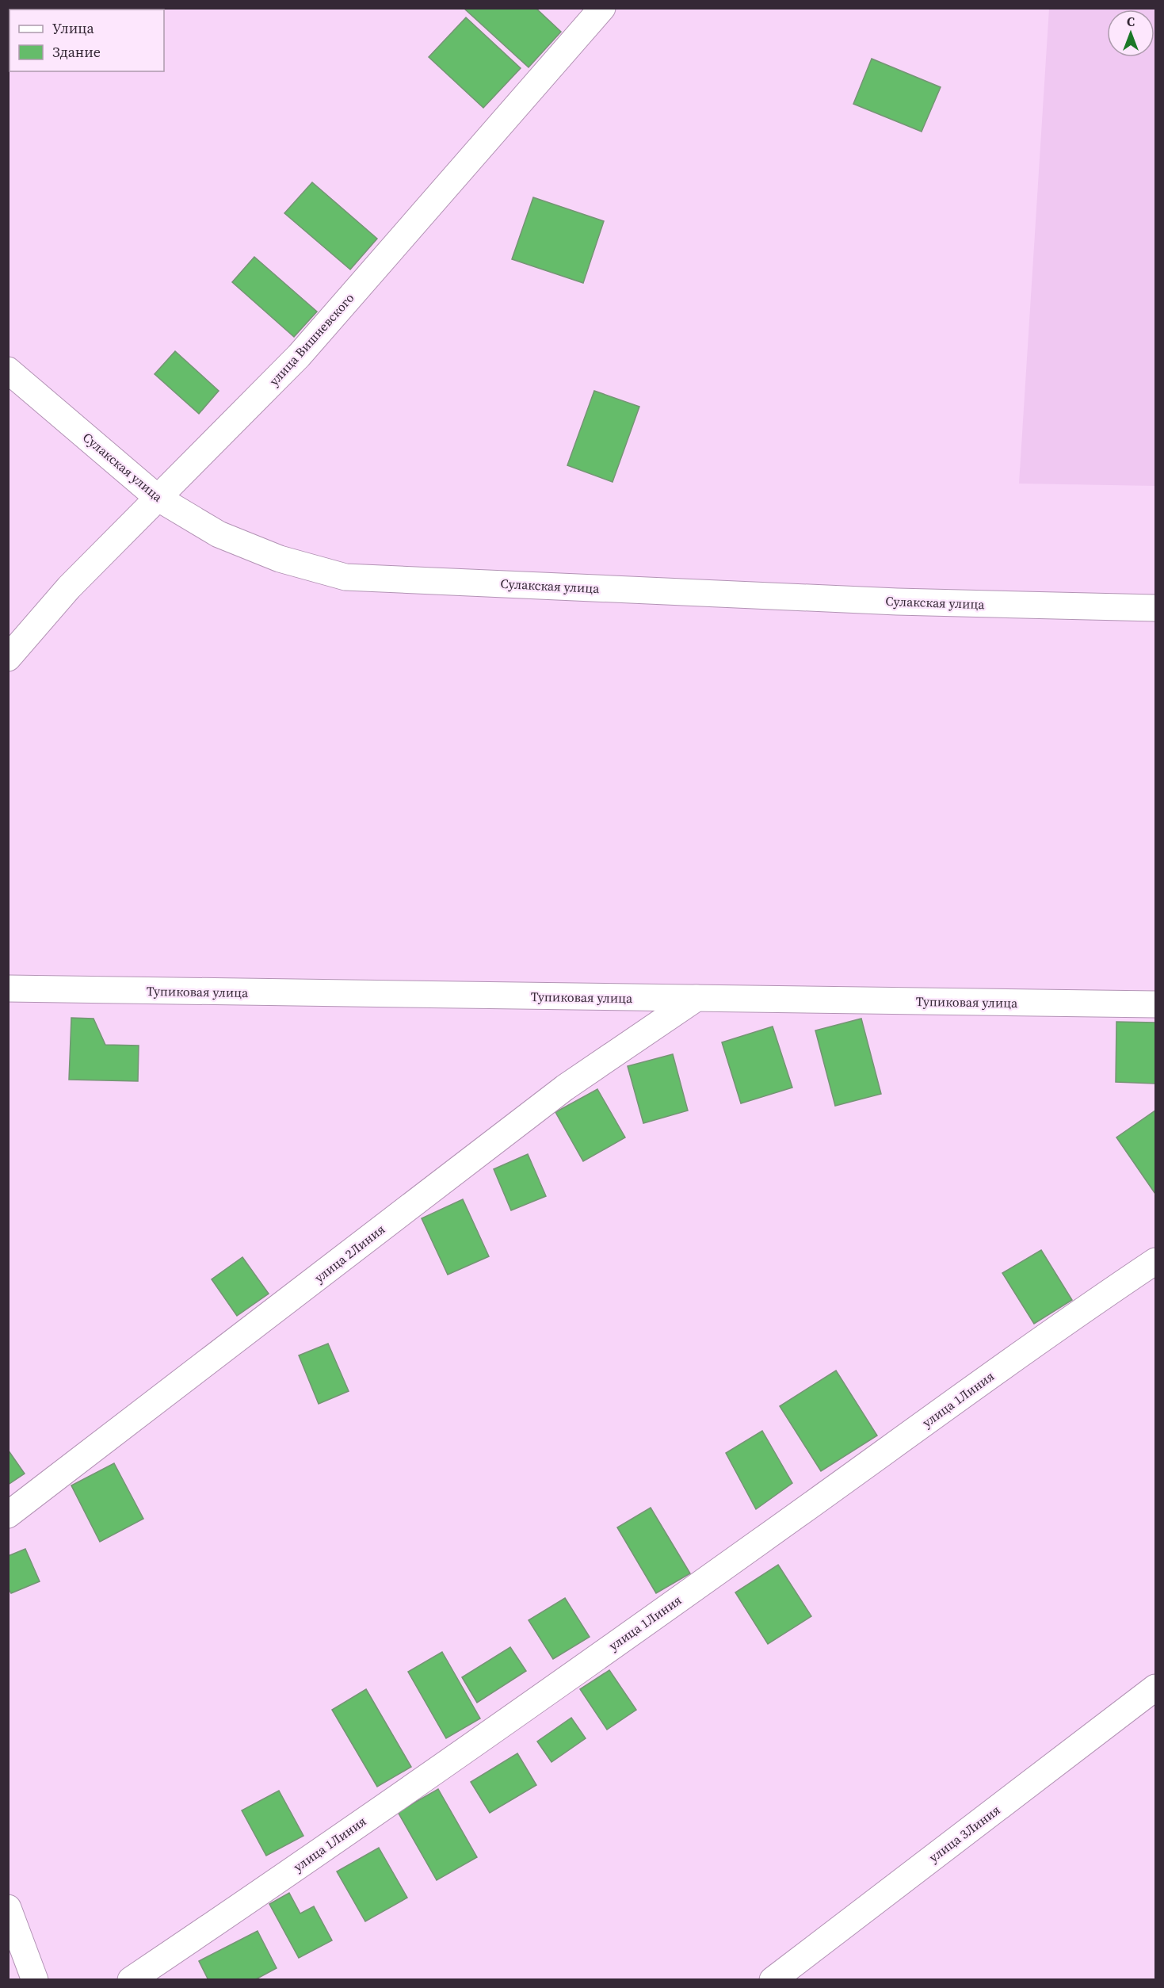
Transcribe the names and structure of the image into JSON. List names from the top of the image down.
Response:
{
  "streets": {
    "street": [
      "улица Вишневского",
      "Сулакская улица",
      "Тупиковая улица",
      "улица 2Линия",
      "улица 1Линия",
      "улица 3Линия"
    ]
  },
  "crossings": [
    ["улица Вишневского", "Сулакская улица"],
    ["Тупиковая улица", "улица 2Линия"]
  ],
  "legend": ["Улица", "Здание"],
  "north": "top"
}
